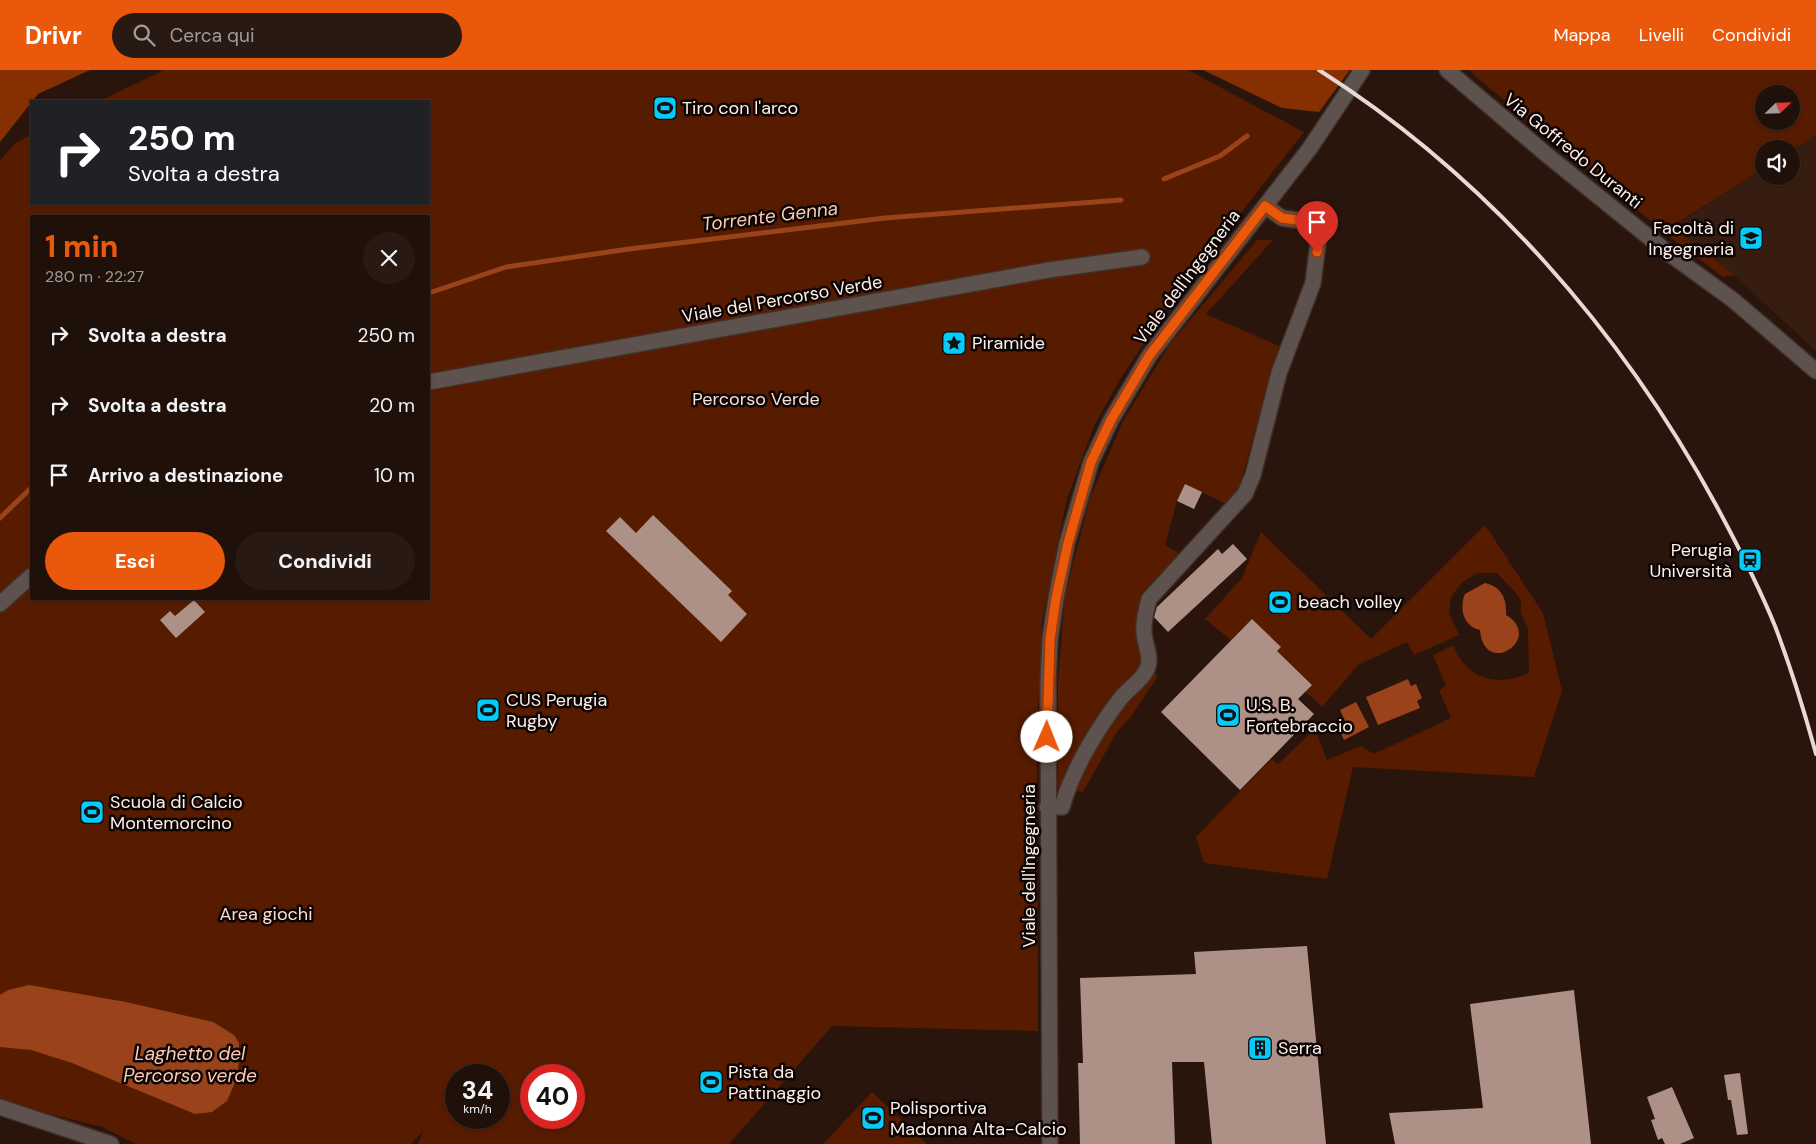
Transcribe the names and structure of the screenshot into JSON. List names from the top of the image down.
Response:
{
  "streets": {
    "street": ["Via Goffredo Duranti", "Viale dell'Ingegneria", "Viale del Percorso Verde"]
  },
  "water": ["Torrente Genna", "Laghetto del Percorso verde"],
  "parks": ["Percorso Verde", "Area giochi"],
  "places": {
    "sports": [
      "Tiro con l'arco",
      "beach volley",
      "CUS Perugia Rugby",
      "U.S. B. Fortebraccio",
      "Scuola di Calcio Montemorcino",
      "Pista da Pattinaggio",
      "Polisportiva Madonna Alta-Calcio"
    ],
    "school or university": ["Facoltà di Ingegneria"],
    "place": ["Piramide"],
    "station": ["Perugia Università"],
    "building": ["Serra"]
  },
  "north": "top right",
  "page": {
    "header": "Drivr",
    "search": "Cerca qui",
    "nav": ["Mappa", "Livelli", "Condividi"],
    "turn": ["250 m", "Svolta a destra"],
    "heading": ["1 min", "280 m · 22:27"],
    "list": [
      {
        "name": "Svolta a destra",
        "value": "250 m"
      },
      {
        "name": "Svolta a destra",
        "value": "20 m"
      },
      {
        "name": "Arrivo a destinazione",
        "value": "10 m"
      }
    ],
    "buttons": ["Esci", "Condividi"],
    "speed": "34 km/h",
    "limit": "40"
  }
}
